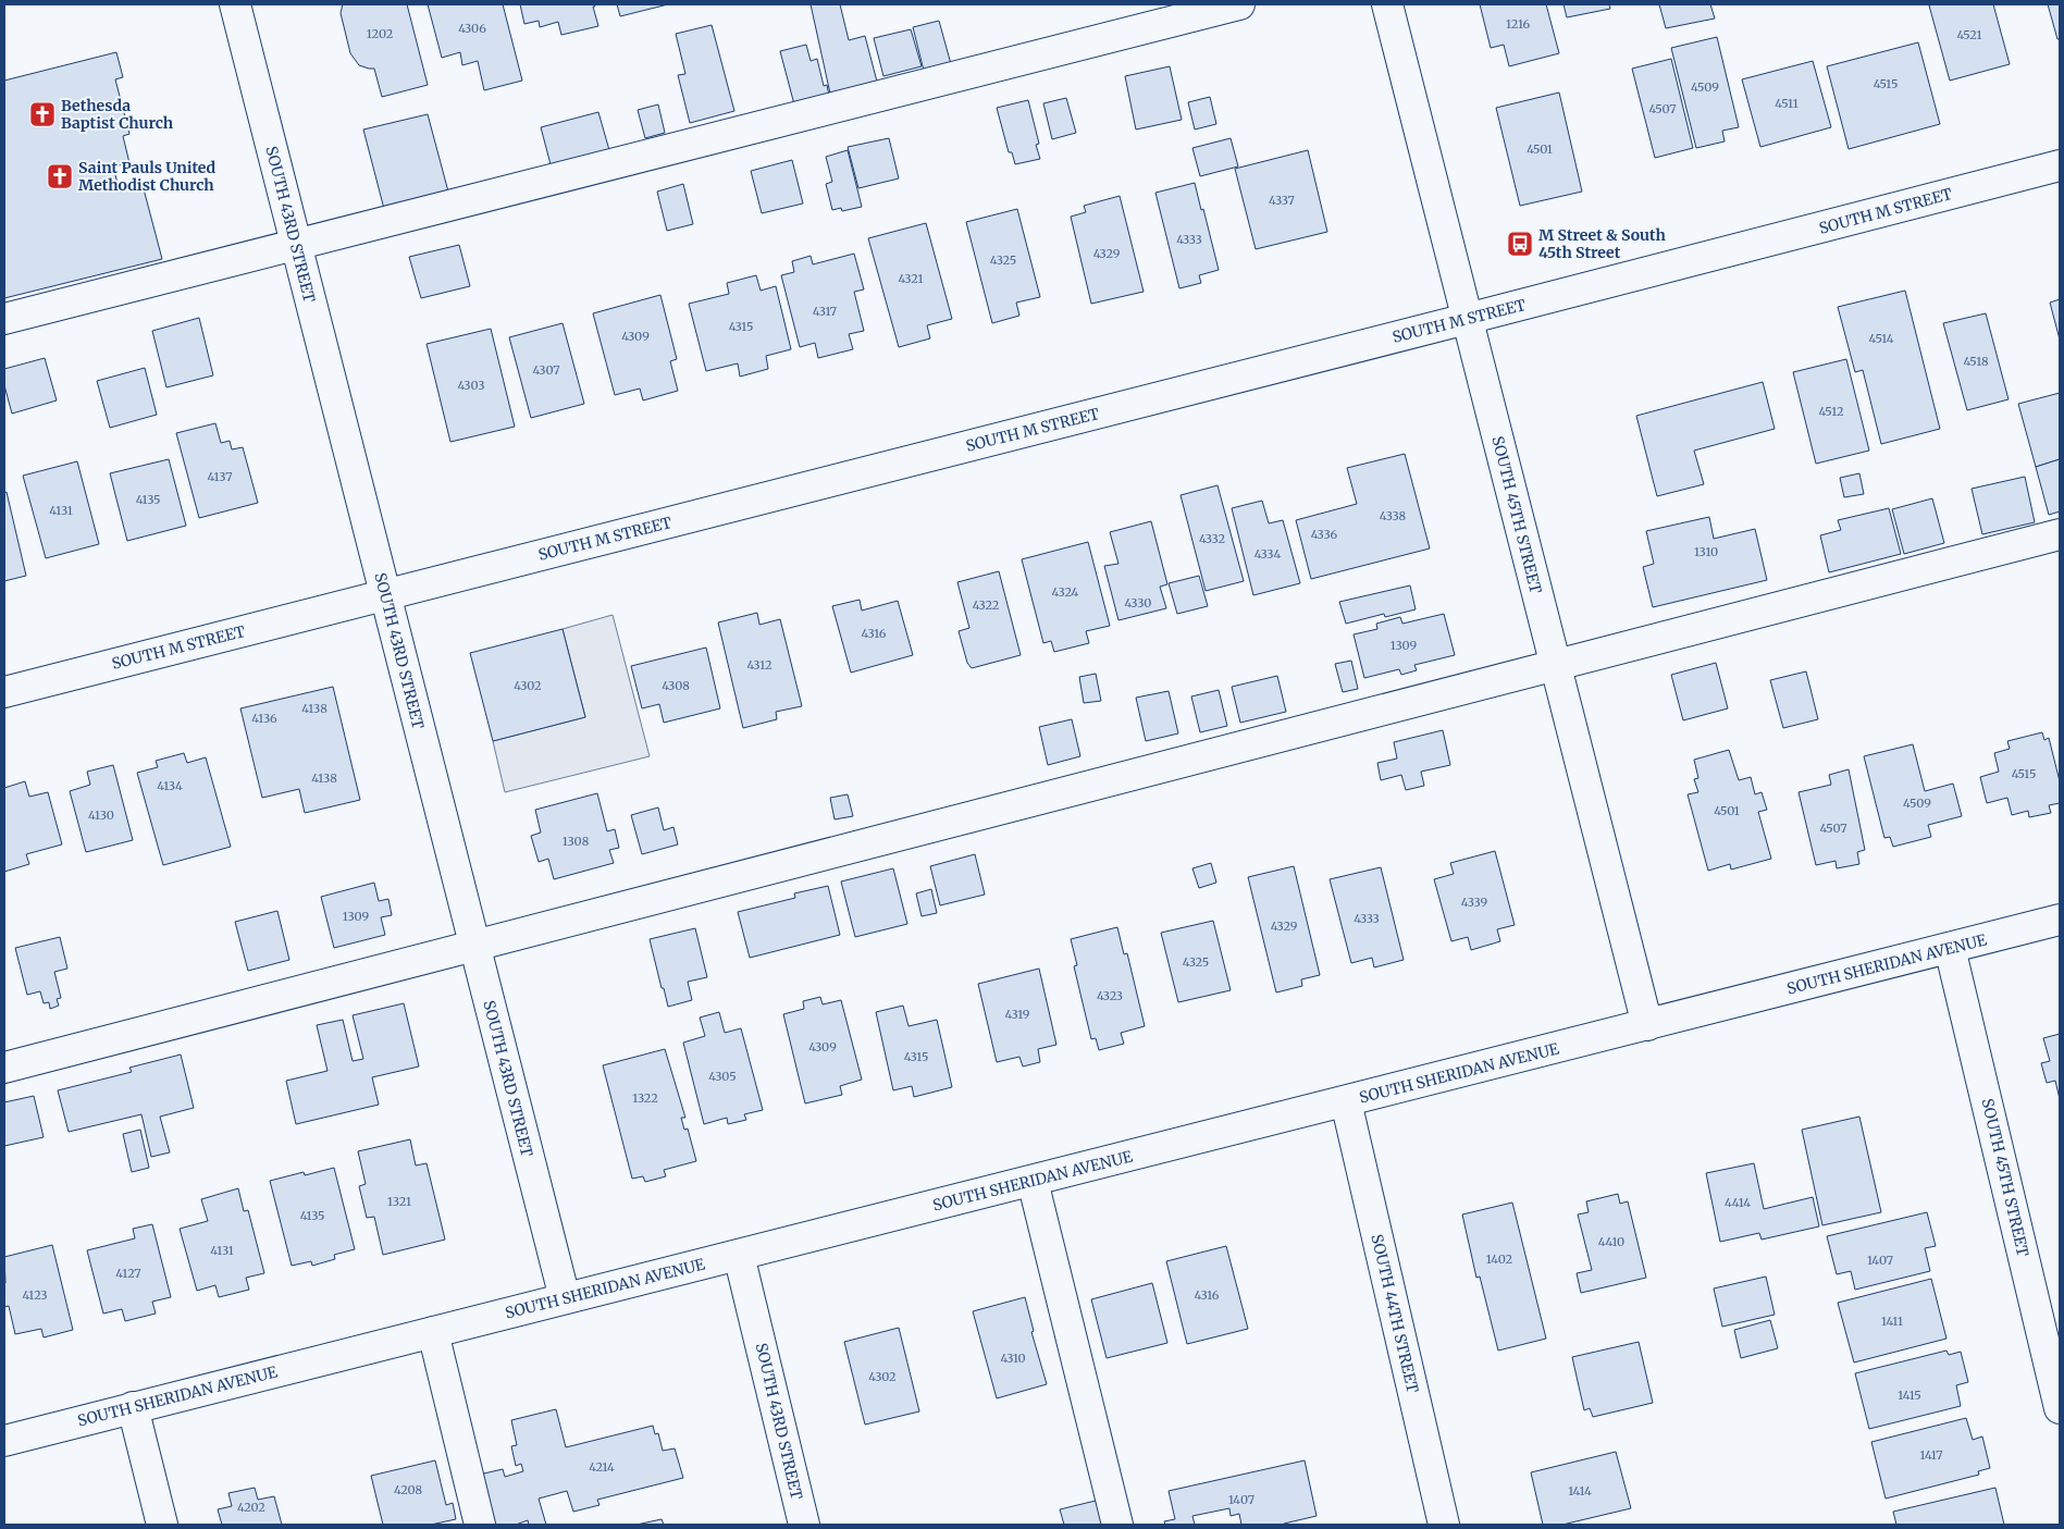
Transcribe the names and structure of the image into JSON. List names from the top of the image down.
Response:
{
  "streets": {
    "street": [
      "SOUTH M STREET",
      "SOUTH 43RD STREET",
      "SOUTH 45TH STREET",
      "SOUTH SHERIDAN AVENUE",
      "SOUTH 44TH STREET"
    ]
  },
  "crossings": [
    ["SOUTH M STREET", "SOUTH 43RD STREET"],
    ["SOUTH M STREET", "SOUTH 45TH STREET"],
    ["SOUTH 43RD STREET", "SOUTH SHERIDAN AVENUE"],
    ["SOUTH 45TH STREET", "SOUTH SHERIDAN AVENUE"],
    ["SOUTH SHERIDAN AVENUE", "SOUTH 44TH STREET"]
  ],
  "places": {
    "church": ["Bethesda Baptist Church", "Saint Pauls United Methodist Church"],
    "bus stop": ["M Street & South 45th Street"]
  },
  "house_numbers": [
    "1216",
    "4306",
    "1202",
    "4521",
    "4515",
    "4509",
    "4511",
    "4507",
    "4501",
    "4337",
    "4333",
    "4329",
    "4325",
    "4321",
    "4317",
    "4315",
    "4309",
    "4514",
    "4518",
    "4307",
    "4303",
    "4512",
    "4137",
    "4135",
    "4131",
    "4338",
    "4336",
    "4332",
    "1310",
    "4334",
    "4324",
    "4330",
    "4322",
    "4316",
    "1309",
    "4312",
    "4302",
    "4308",
    "4138",
    "4136",
    "4515",
    "4138",
    "4134",
    "4509",
    "4501",
    "4130",
    "4507",
    "1308",
    "4339",
    "1309",
    "4333",
    "4329",
    "4325",
    "4323",
    "4319",
    "4309",
    "4315",
    "4305",
    "1322",
    "1321",
    "4414",
    "4135",
    "4410",
    "4131",
    "1402",
    "1407",
    "4127",
    "4123",
    "4316",
    "1411",
    "4310",
    "4302",
    "1415",
    "1417",
    "4214",
    "4208",
    "1414",
    "1407",
    "4202"
  ]
}
